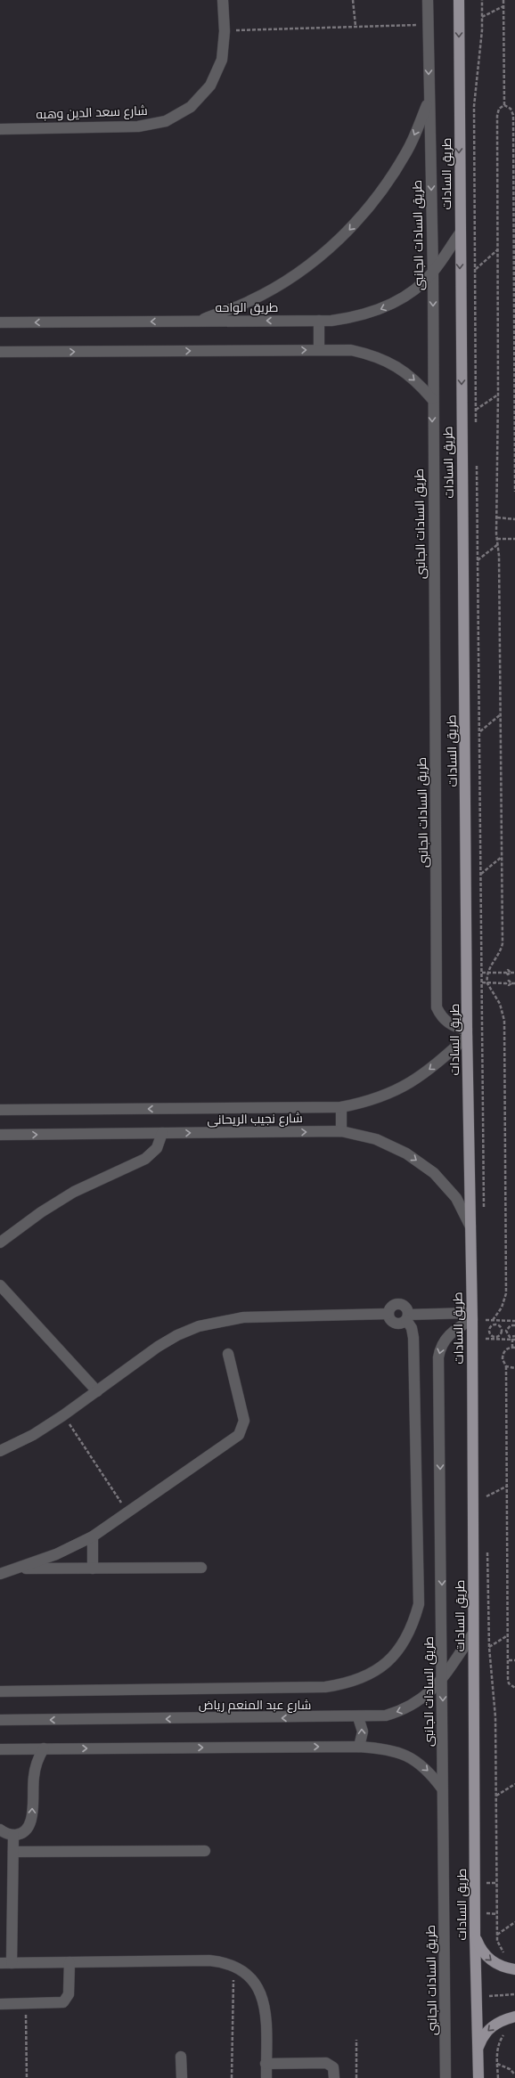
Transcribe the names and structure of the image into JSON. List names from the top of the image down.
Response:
{
  "streets": {
    "main road": ["طريق السادات"],
    "street": [
      "شارع سعد الدين وهبه",
      "طريق السادات الجانبى",
      "طريق الواحه",
      "شارع نجيب الريحانى",
      "شارع عبد المنعم رياض"
    ]
  },
  "crossings": [
    ["طريق السادات", "طريق السادات الجانبى"],
    ["طريق السادات", "طريق الواحه"],
    ["طريق السادات", "شارع نجيب الريحانى"],
    ["طريق السادات", "شارع عبد المنعم رياض"],
    ["طريق السادات الجانبى", "طريق الواحه"],
    ["طريق السادات الجانبى", "شارع نجيب الريحانى"],
    ["طريق السادات الجانبى", "شارع عبد المنعم رياض"]
  ],
  "one_way": ["طريق السادات", "طريق السادات الجانبى"]
}
